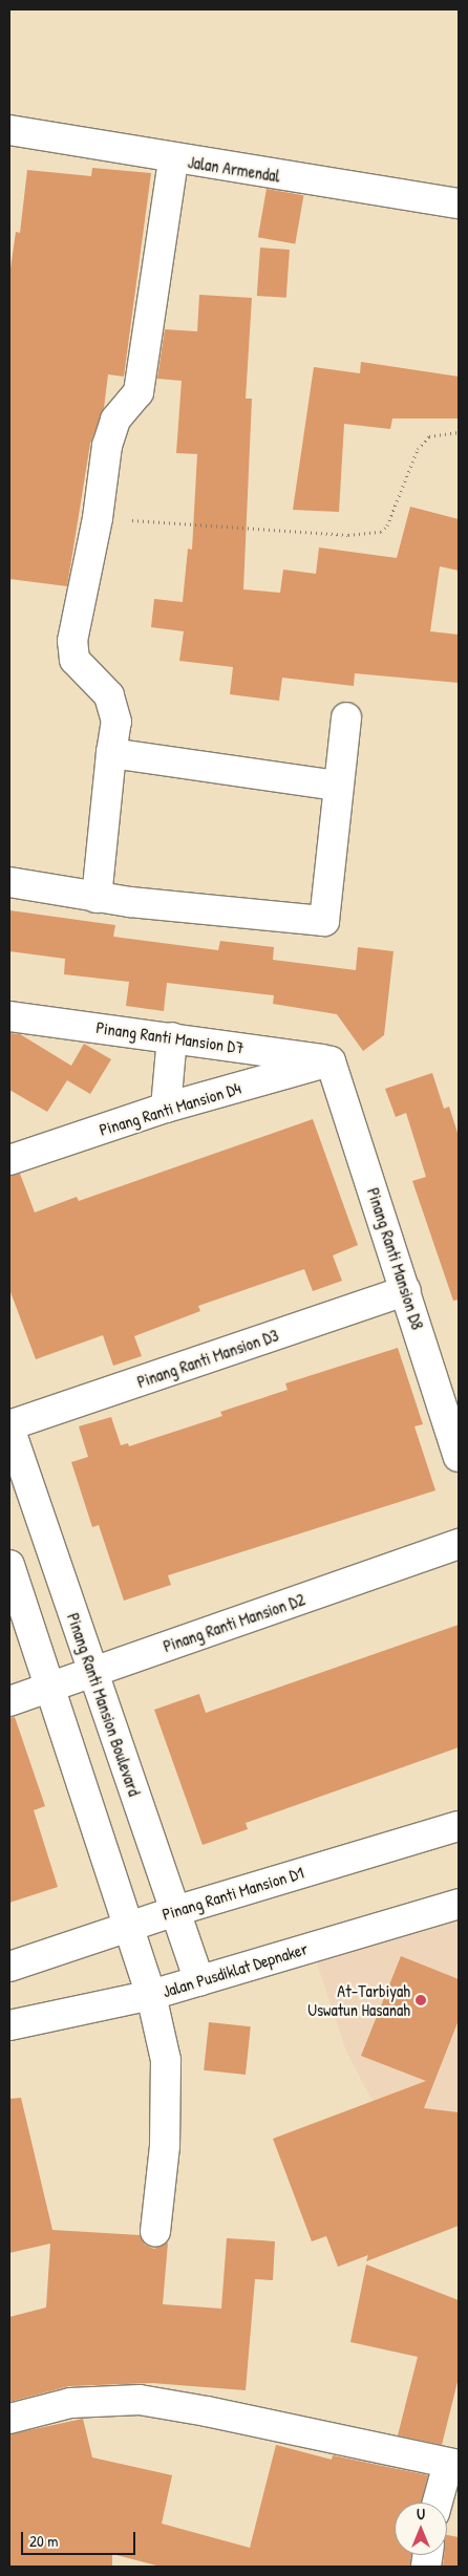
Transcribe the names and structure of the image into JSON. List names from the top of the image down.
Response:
{
  "streets": {
    "street": [
      "Jalan Armendal",
      "Pinang Ranti Mansion D7",
      "Pinang Ranti Mansion D4",
      "Pinang Ranti Mansion D8",
      "Pinang Ranti Mansion D3",
      "Pinang Ranti Mansion D2",
      "Pinang Ranti Mansion Boulevard",
      "Pinang Ranti Mansion D1",
      "Jalan Pusdiklat Depnaker"
    ]
  },
  "crossings": [
    ["Pinang Ranti Mansion D7", "Pinang Ranti Mansion D4"],
    ["Pinang Ranti Mansion D7", "Pinang Ranti Mansion D8"],
    ["Pinang Ranti Mansion D4", "Pinang Ranti Mansion D8"],
    ["Pinang Ranti Mansion D8", "Pinang Ranti Mansion D3"],
    ["Pinang Ranti Mansion D3", "Pinang Ranti Mansion Boulevard"],
    ["Pinang Ranti Mansion D2", "Pinang Ranti Mansion Boulevard"],
    ["Pinang Ranti Mansion Boulevard", "Pinang Ranti Mansion D1"],
    ["Pinang Ranti Mansion Boulevard", "Jalan Pusdiklat Depnaker"]
  ],
  "places": ["At-Tarbiyah Uswatun Hasanah"],
  "scale_bar": "20 m",
  "north": "top"
}
